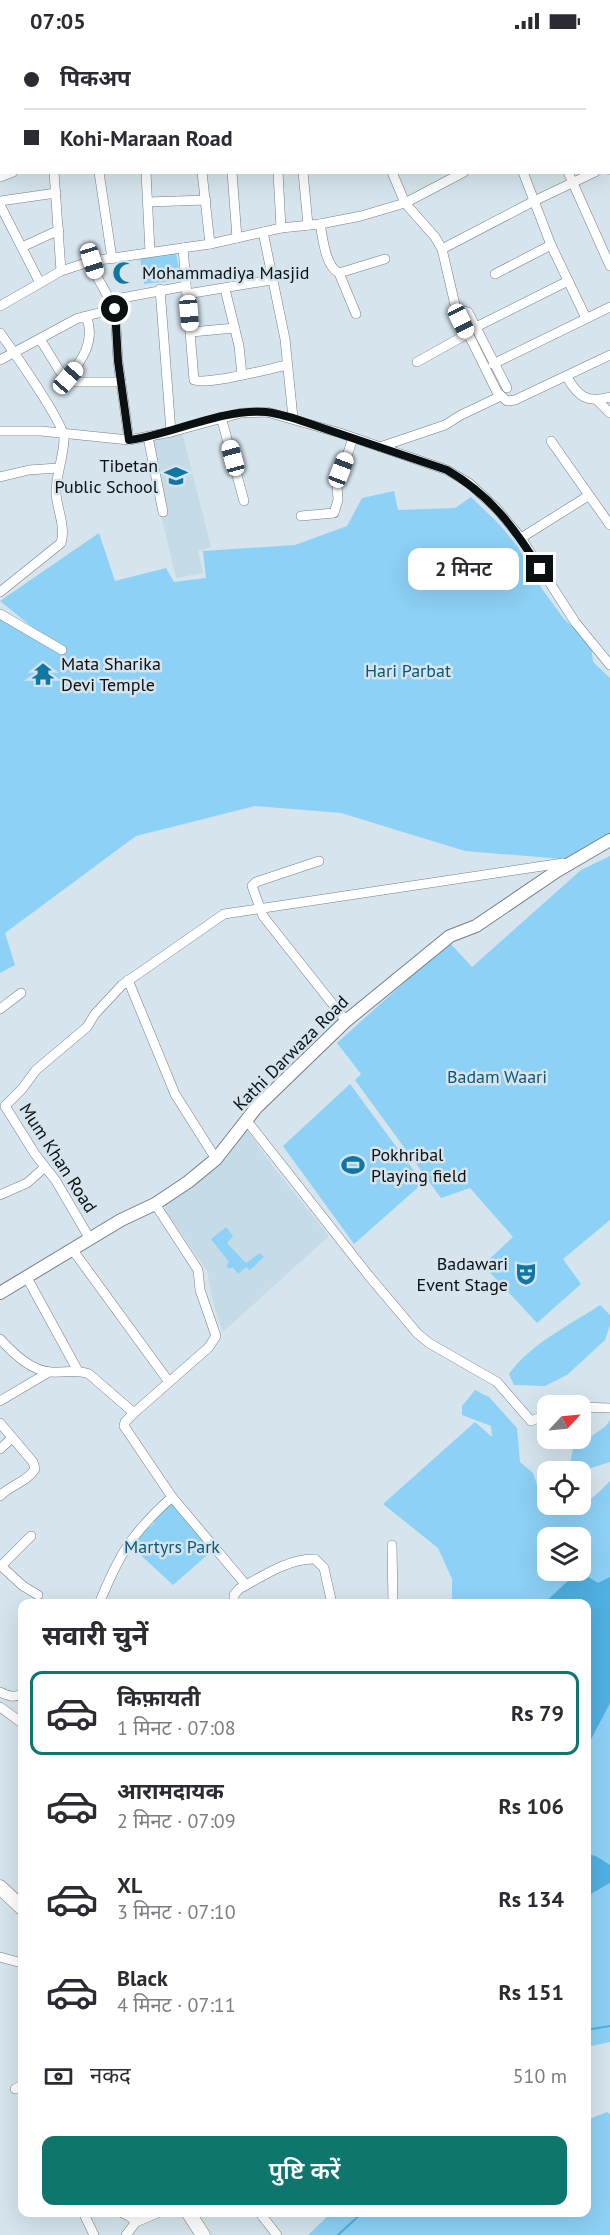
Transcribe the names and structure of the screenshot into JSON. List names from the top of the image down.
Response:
{
  "streets": {
    "street": ["Kathi Darwaza Road", "Mum Khan Road"]
  },
  "crossings": [
    ["Kathi Darwaza Road", "Mum Khan Road"]
  ],
  "parks": ["Hari Parbat", "Badam Waari", "Martyrs Park"],
  "places": {
    "mosque": ["Mohammadiya Masjid"],
    "school or university": ["Tibetan Public School"],
    "temple": ["Mata Sharika Devi Temple"],
    "sports": ["Pokhribal Playing field"],
    "theatre": ["Badawari Event Stage"]
  },
  "north": "top right",
  "page": {
    "status": "07:05",
    "banner": ["पिकअप", "Kohi-Maraan Road"],
    "bubble": "2 मिनट",
    "heading": "सवारी चुनें",
    "list": [
      {
        "name": "किफ़ायती",
        "note": "1 मिनट · 07:08",
        "value": "Rs 79"
      },
      {
        "name": "आरामदायक",
        "note": "2 मिनट · 07:09",
        "value": "Rs 106"
      },
      {
        "name": "XL",
        "note": "3 मिनट · 07:10",
        "value": "Rs 134"
      },
      {
        "name": "Black",
        "note": "4 मिनट · 07:11",
        "value": "Rs 151"
      }
    ],
    "pay": ["नकद", "510 m"],
    "buttons": "पुष्टि करें"
  }
}
